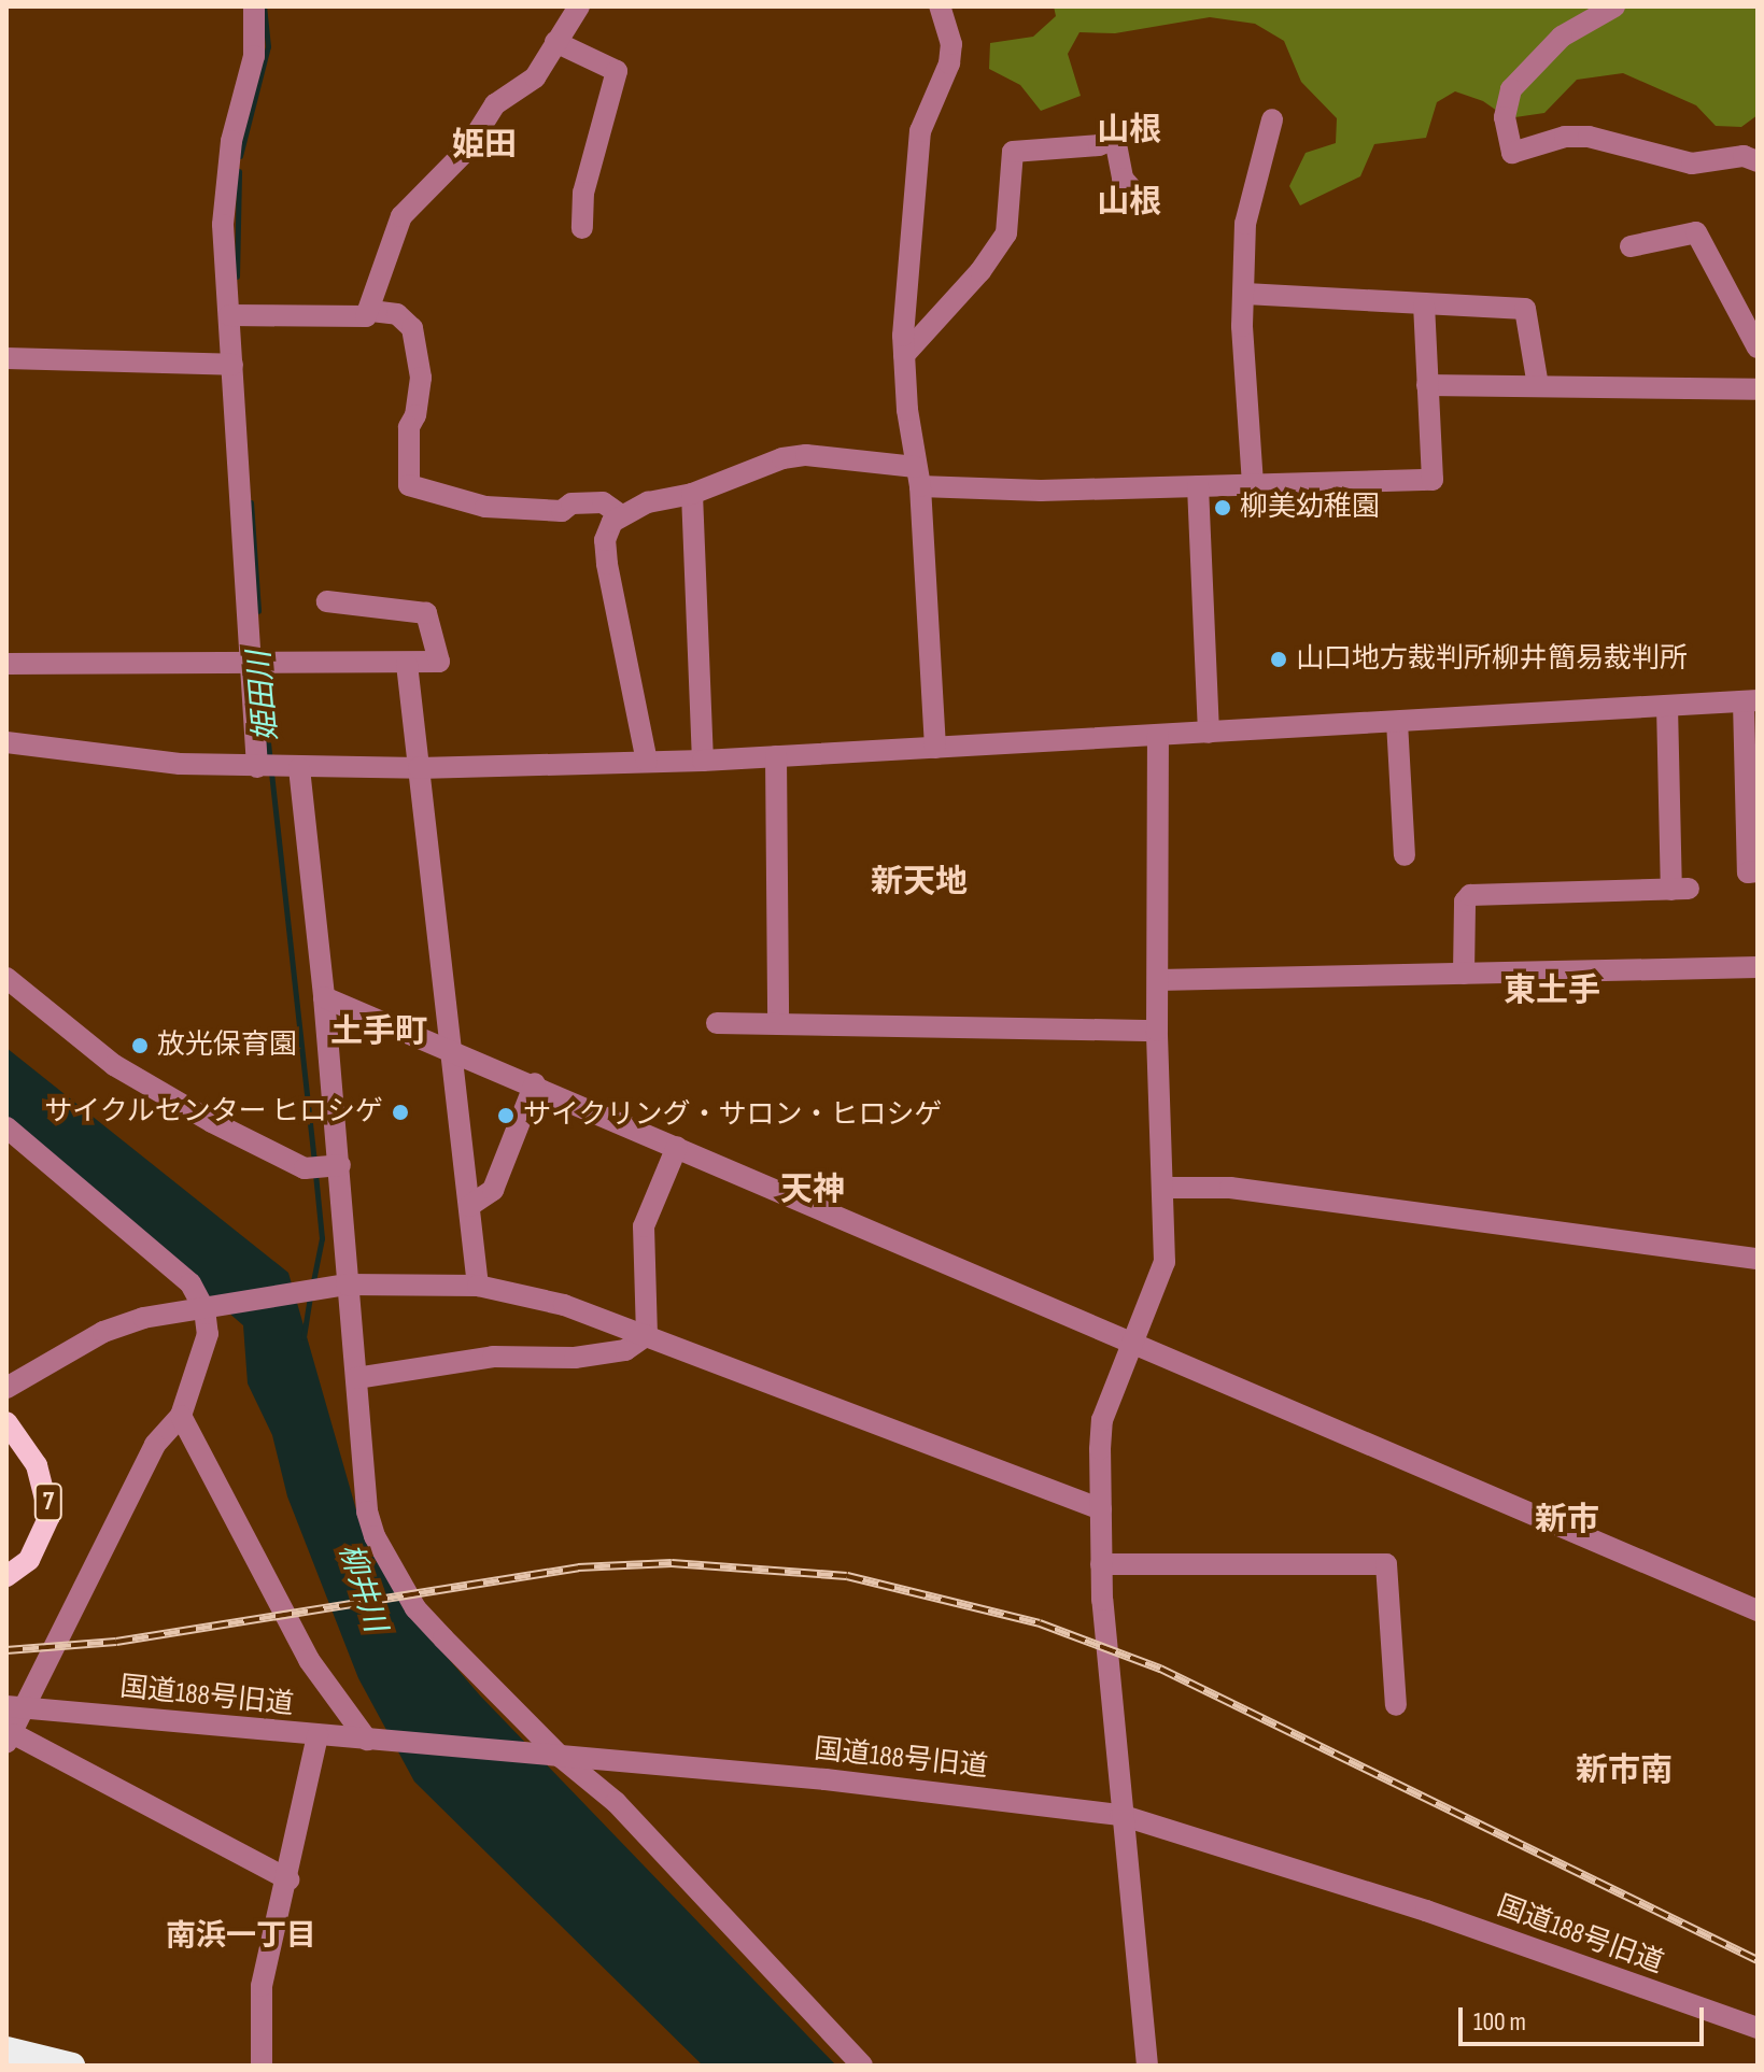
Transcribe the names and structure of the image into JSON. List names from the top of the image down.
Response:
{
  "streets": {
    "main road": ["7"],
    "street": ["国道188号旧道"]
  },
  "districts": [
    "山根",
    "姫田",
    "山根",
    "新天地",
    "東土手",
    "土手町",
    "天神",
    "新市",
    "新市南",
    "南浜一丁目"
  ],
  "water": ["姫田川", "柳井川"],
  "places": [
    "柳美幼稚園",
    "山口地方裁判所柳井簡易裁判所",
    "放光保育園",
    "サイクルセンター ヒロシゲ",
    "サイクリング・サロン・ヒロシゲ"
  ],
  "scale_bar": "100 m"
}
